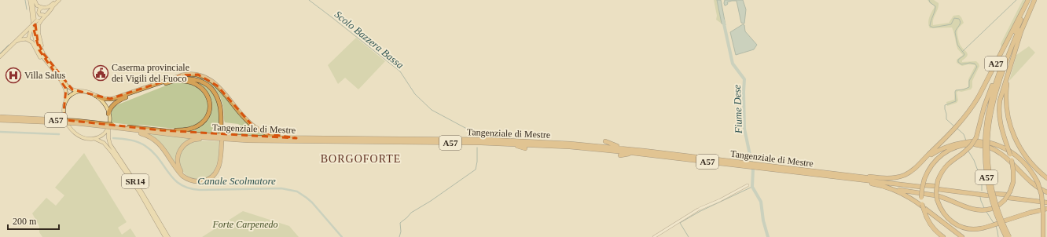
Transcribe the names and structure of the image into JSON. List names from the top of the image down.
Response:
{
  "streets": {
    "highway": ["A27", "A57", "Tangenziale di Mestre"],
    "main road": ["SR14"]
  },
  "crossings": [
    ["A27", "A57"],
    ["A57", "Tangenziale di Mestre"],
    ["A57", "SR14"],
    ["Tangenziale di Mestre", "SR14"]
  ],
  "districts": ["BORGOFORTE"],
  "water": ["Scolo Bazzera Bassa", "Fiume Dese", "Canale Scolmatore"],
  "parks": ["Forte Carpenedo"],
  "places": {
    "public building": ["Caserma provinciale dei Vigili del Fuoco"],
    "hospital": ["Villa Salus"]
  },
  "scale_bar": "200 m"
}
